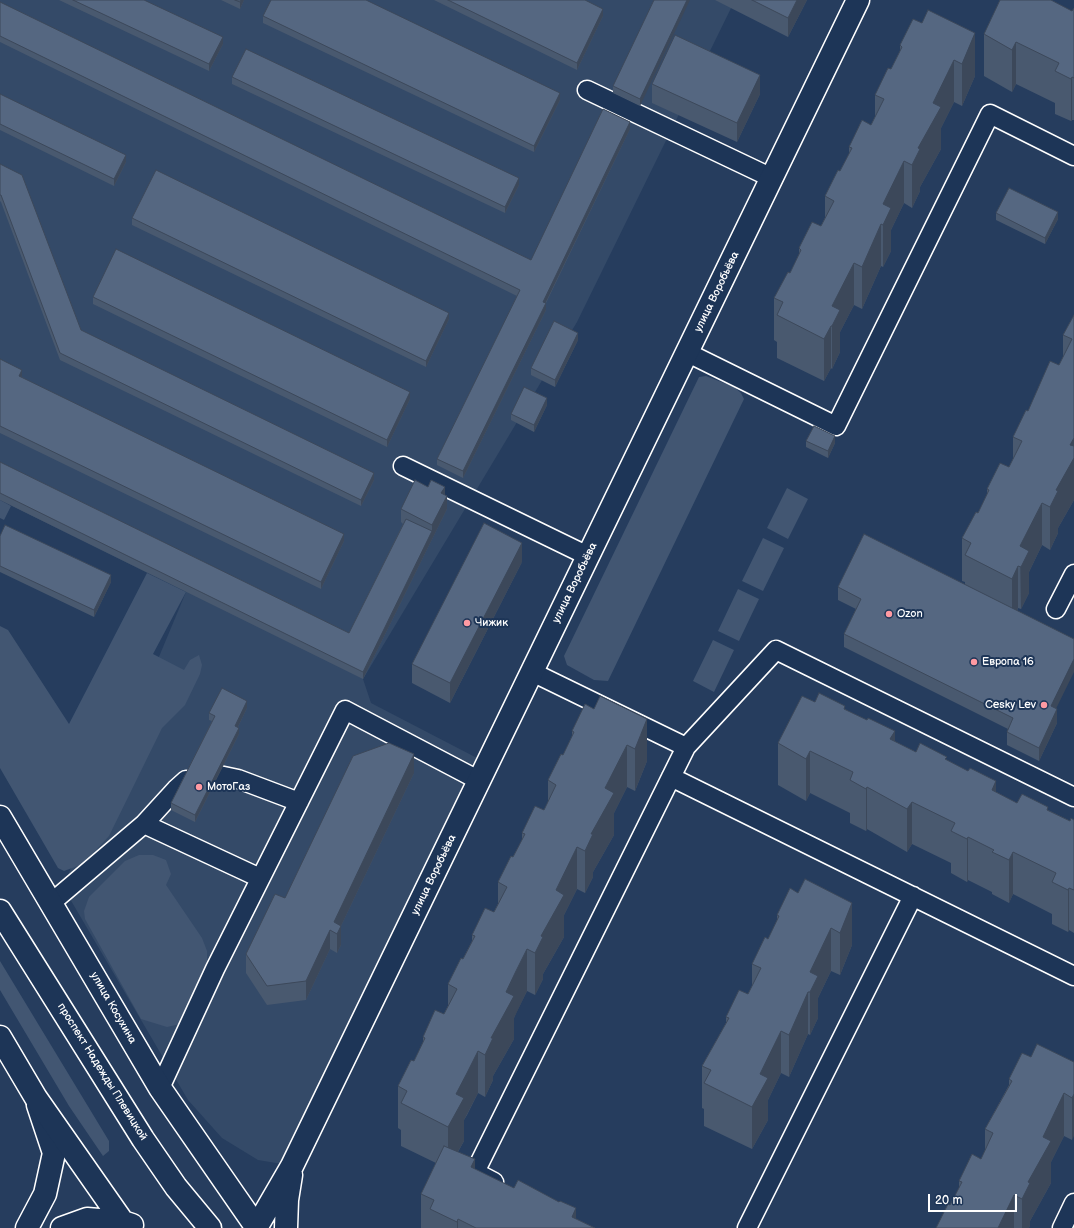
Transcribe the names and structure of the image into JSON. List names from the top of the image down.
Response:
{
  "streets": {
    "street": ["улица Воробьёва", "улица Косухина", "проспект Надежды Плевицкой"]
  },
  "places": [
    "Ozon",
    "Чижик",
    "Европа 16",
    "Cesky Lev",
    "МотоГаз"
  ],
  "scale_bar": "20 m"
}
